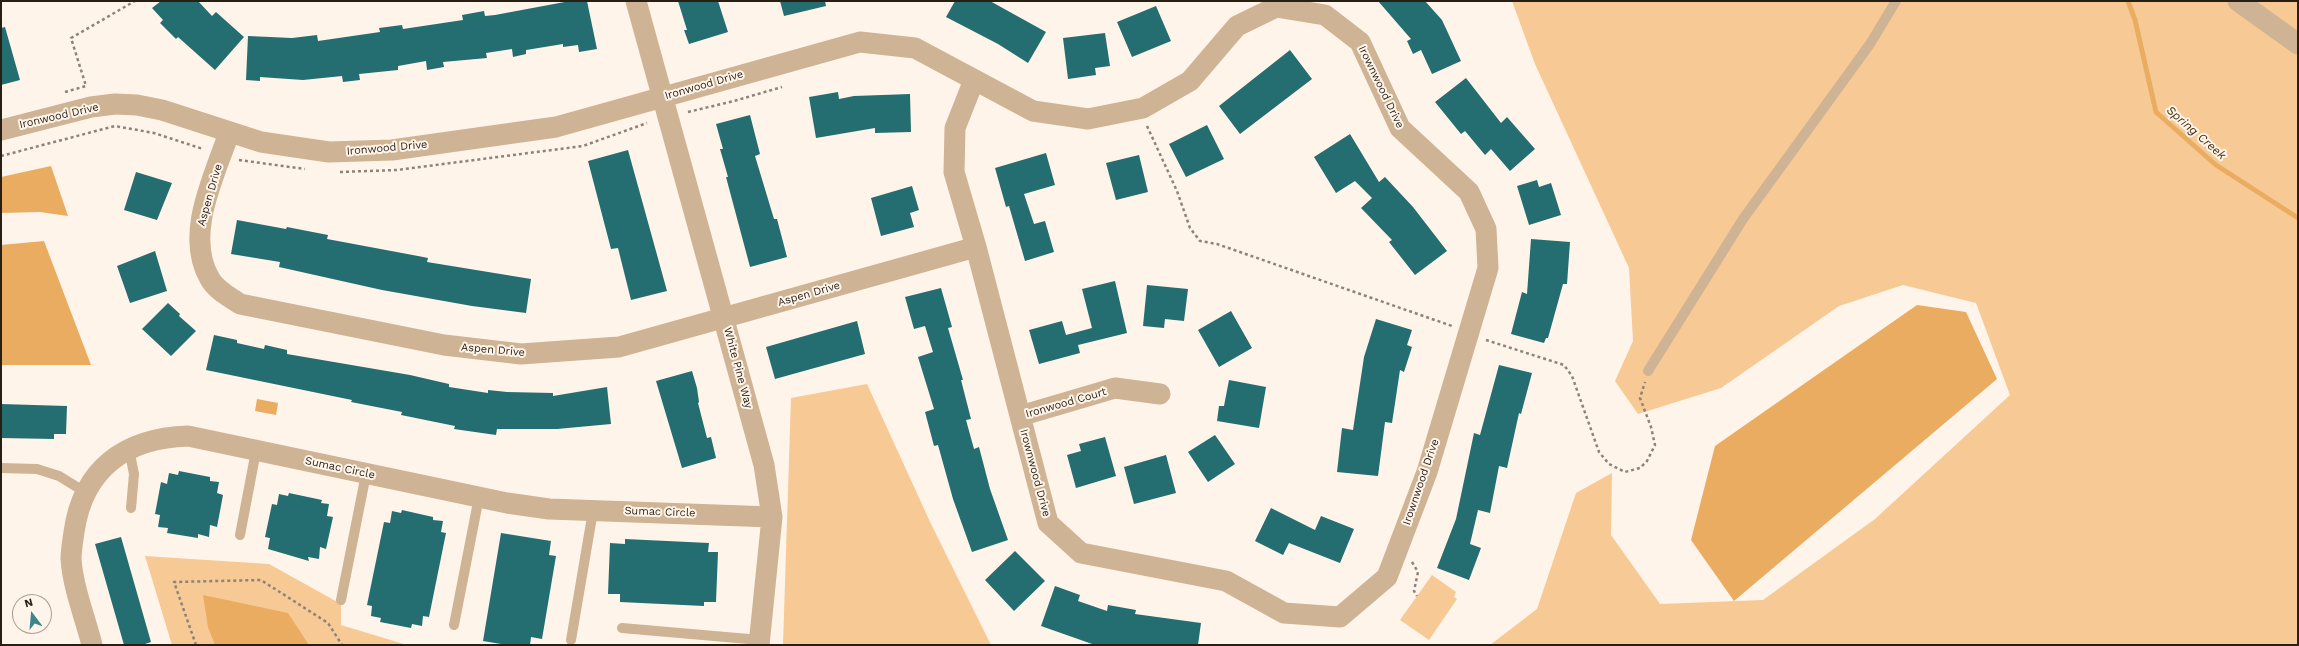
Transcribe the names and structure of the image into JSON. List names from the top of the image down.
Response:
{
  "streets": {
    "street": [
      "Ironwood Drive",
      "Irownwood Drive",
      "Aspen Drive",
      "White Pine Way",
      "Ironwood Court",
      "Sumac Circle"
    ]
  },
  "crossings": [
    ["Ironwood Drive", "Irownwood Drive"],
    ["Ironwood Drive", "Aspen Drive"],
    ["Ironwood Drive", "White Pine Way"],
    ["Irownwood Drive", "Aspen Drive"],
    ["Irownwood Drive", "Ironwood Court"],
    ["Aspen Drive", "White Pine Way"],
    ["White Pine Way", "Sumac Circle"]
  ],
  "water": ["Spring Creek"],
  "north": "top"
}
